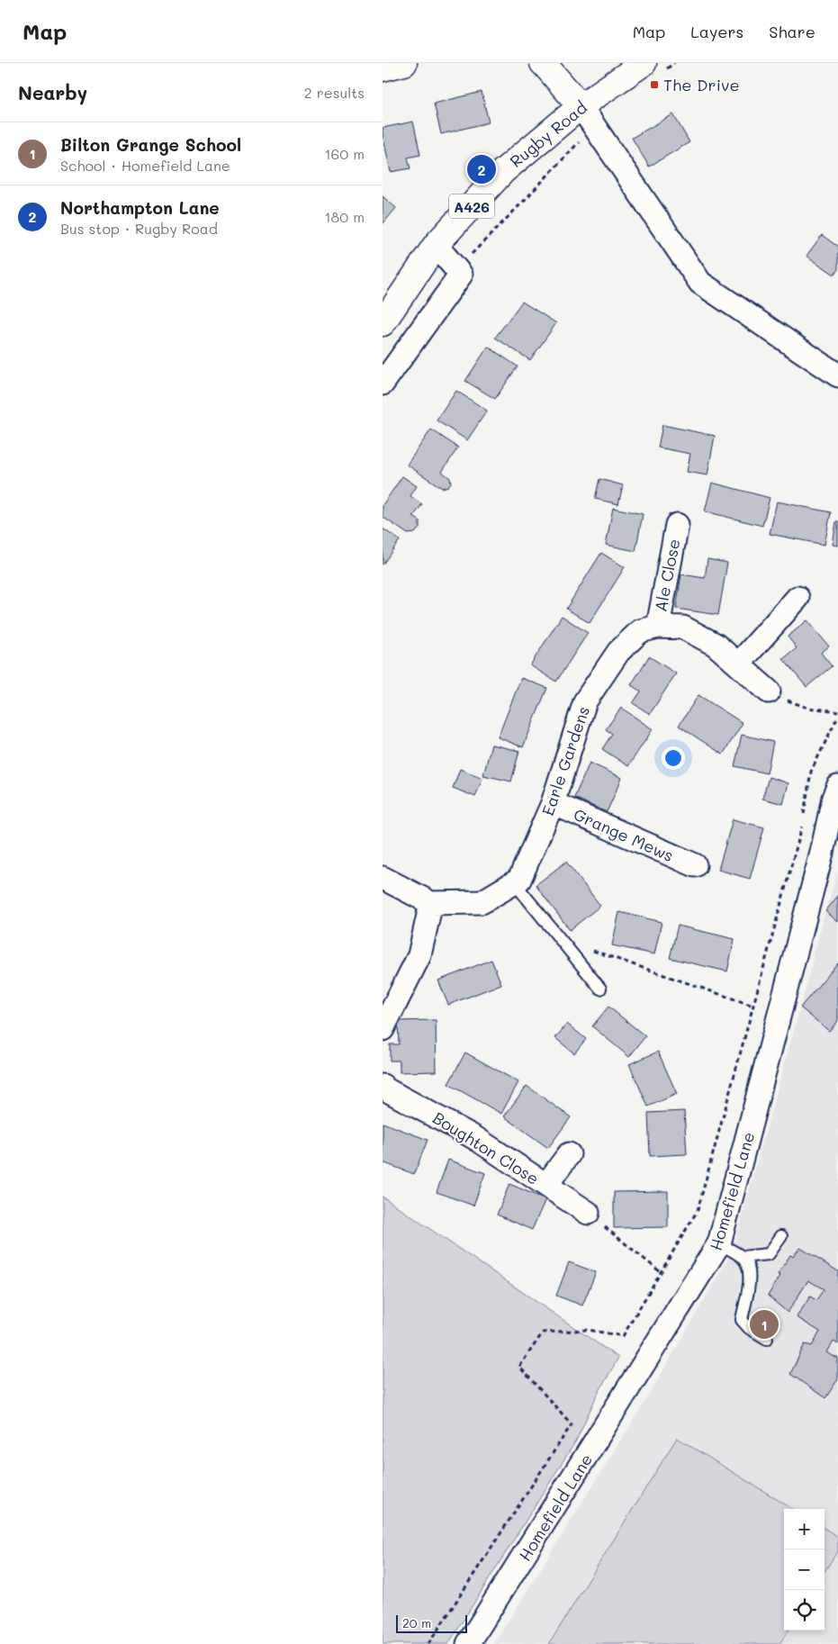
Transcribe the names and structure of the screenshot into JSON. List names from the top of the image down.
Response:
{
  "streets": {
    "main road": ["Rugby Road", "A426"],
    "street": [
      "Ale Close",
      "Earle Gardens",
      "Grange Mews",
      "Boughton Close",
      "Homefield Lane"
    ]
  },
  "crossings": [
    ["Ale Close", "Earle Gardens"],
    ["Earle Gardens", "Grange Mews"]
  ],
  "places": {
    "transit": ["The Drive"]
  },
  "scale_bar": "20 m",
  "page": {
    "header": "Map",
    "nav": ["Map", "Layers", "Share"],
    "heading": ["Nearby", "2 results"],
    "list": [
      {
        "mark": "1",
        "name": "Bilton Grange School",
        "note": "School · Homefield Lane",
        "value": "160 m"
      },
      {
        "mark": "2",
        "name": "Northampton Lane",
        "note": "Bus stop · Rugby Road",
        "value": "180 m"
      }
    ],
    "pins": ["2", "1"],
    "map_buttons": ["+", "−"],
    "scale": "20 m"
  }
}
